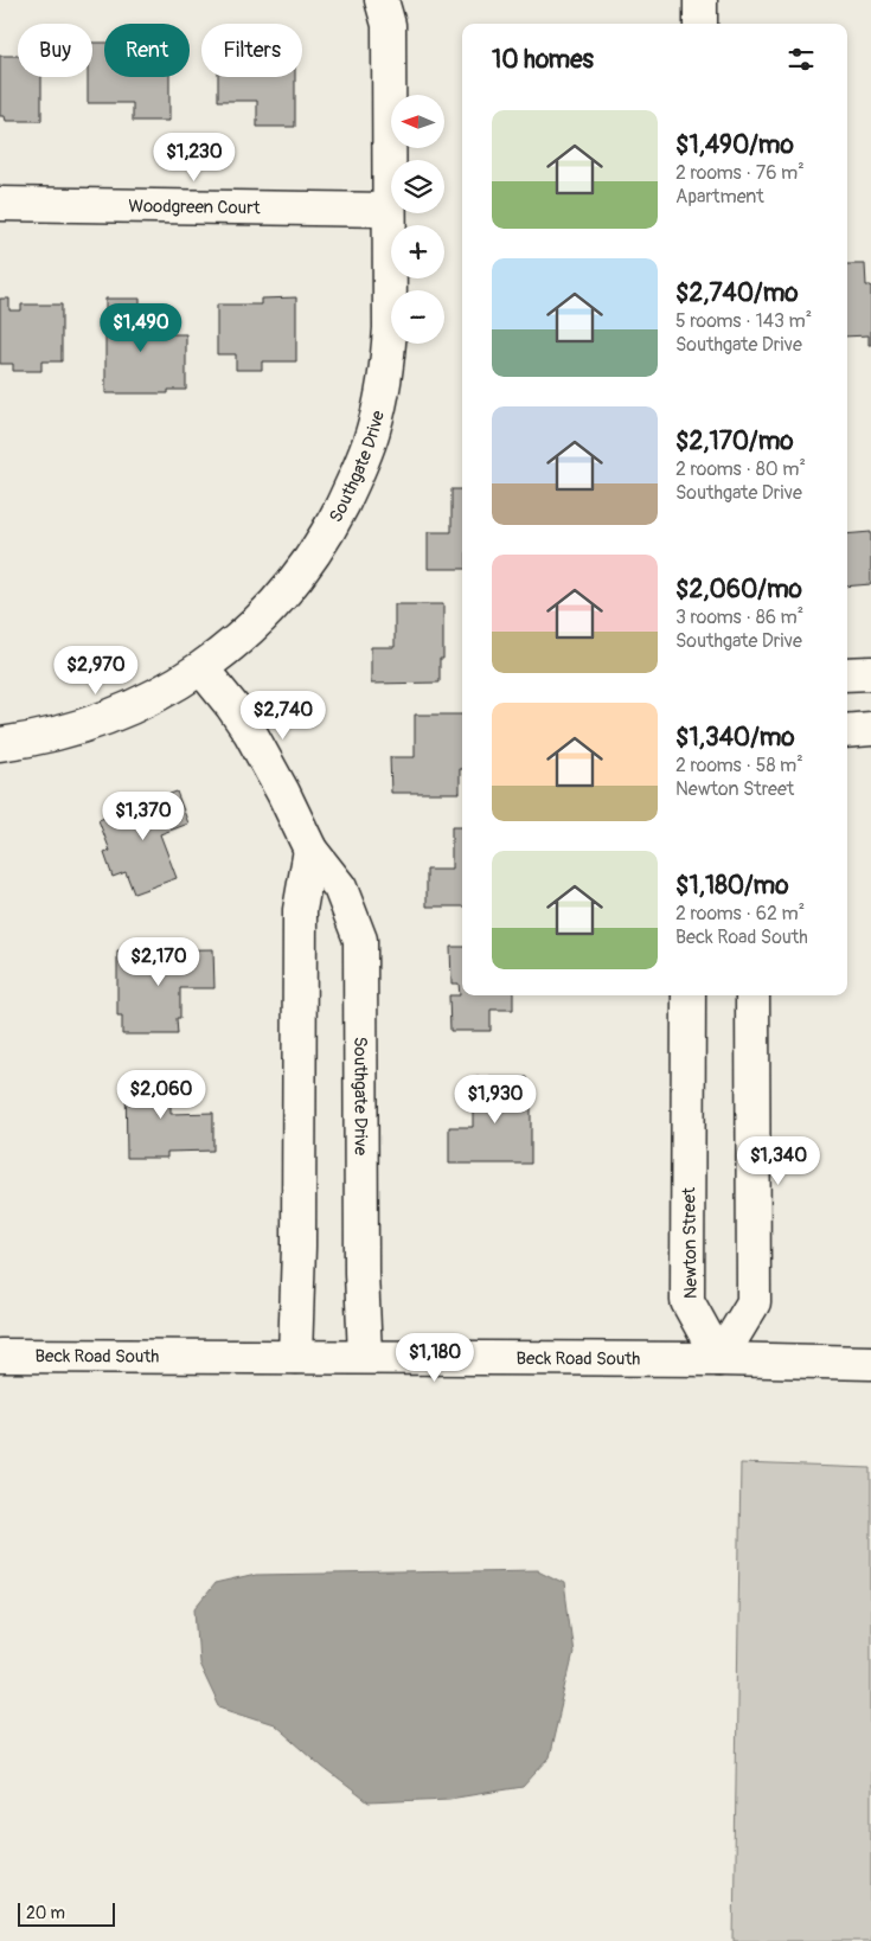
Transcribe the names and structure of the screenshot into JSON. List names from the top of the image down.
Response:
{
  "streets": {
    "street": [
      "Woodgreen Court",
      "Southgate Drive",
      "Newton Street",
      "Beck Road South"
    ]
  },
  "crossings": [
    ["Woodgreen Court", "Southgate Drive"],
    ["Southgate Drive", "Beck Road South"],
    ["Newton Street", "Beck Road South"]
  ],
  "scale_bar": "20 m",
  "north": "left",
  "page": {
    "chip": ["Buy", "Rent", "Filters"],
    "heading": "10 homes",
    "map_buttons": ["+", "−"],
    "list": [
      {
        "name": "$1,490/mo",
        "note": "2 rooms · 76 m² · Apartment"
      },
      {
        "name": "$2,740/mo",
        "note": "5 rooms · 143 m² · Southgate Drive"
      },
      {
        "name": "$2,170/mo",
        "note": "2 rooms · 80 m² · Southgate Drive"
      },
      {
        "name": "$2,060/mo",
        "note": "3 rooms · 86 m² · Southgate Drive"
      },
      {
        "name": "$1,340/mo",
        "note": "2 rooms · 58 m² · Newton Street"
      },
      {
        "name": "$1,180/mo",
        "note": "2 rooms · 62 m² · Beck Road South"
      }
    ],
    "price": [
      "$1,230",
      "$1,490",
      "$2,970",
      "$2,740",
      "$1,370",
      "$2,170",
      "$2,060",
      "$1,930",
      "$1,340",
      "$1,180"
    ],
    "scale": "20 m"
  }
}
